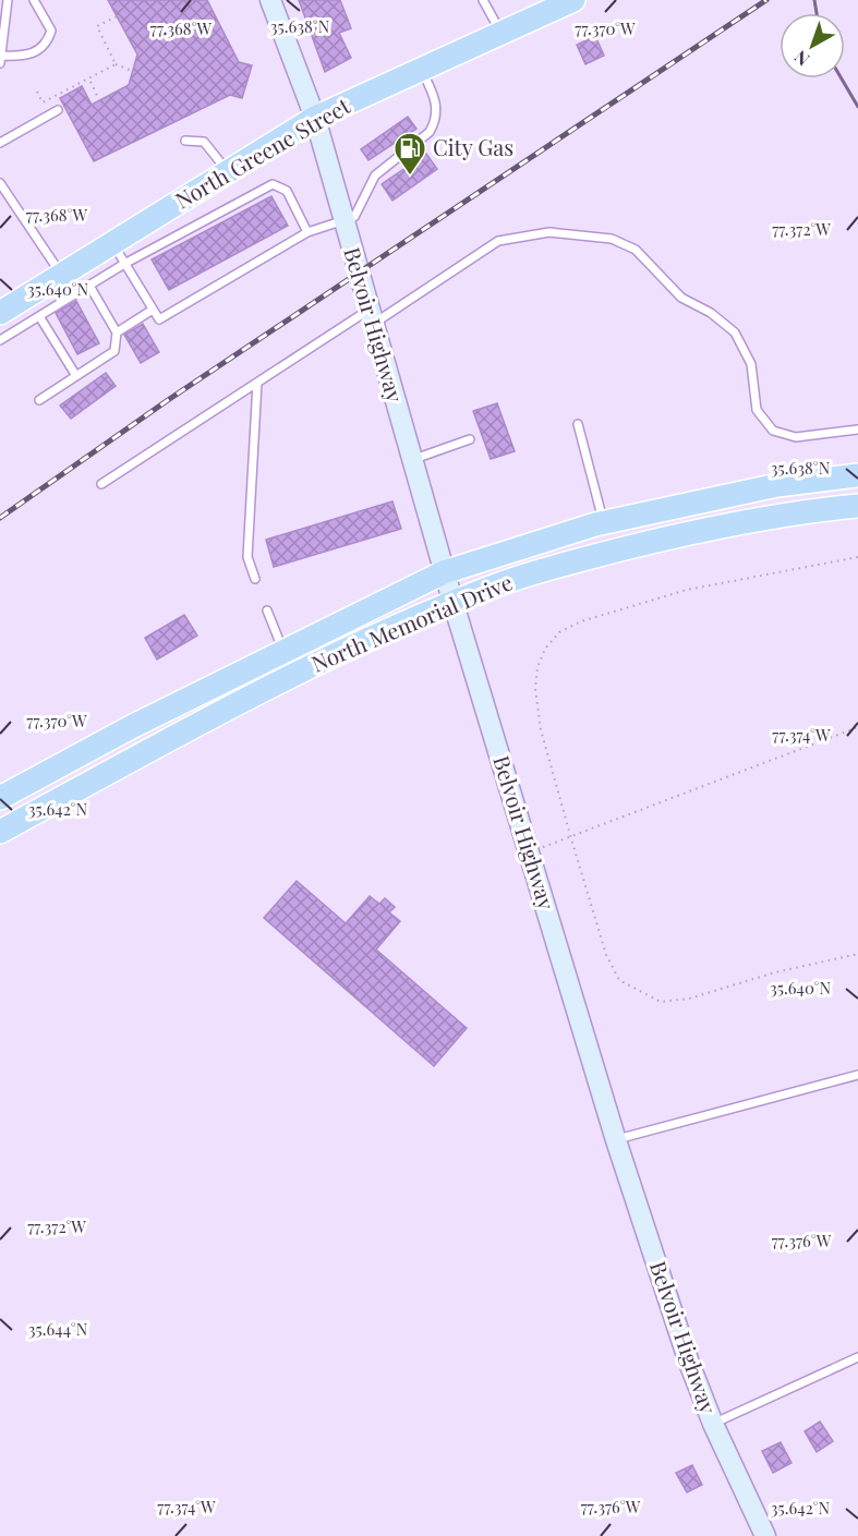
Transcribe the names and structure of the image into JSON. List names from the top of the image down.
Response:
{
  "streets": {
    "main road": ["North Greene Street", "North Memorial Drive"],
    "street": ["Belvoir Highway"]
  },
  "crossings": [
    ["North Greene Street", "Belvoir Highway"],
    ["Belvoir Highway", "North Memorial Drive"]
  ],
  "places": {
    "fuel station": ["City Gas"]
  },
  "north": "bottom left",
  "coordinates": [
    "35.638°N",
    "77.368°W",
    "77.370°W",
    "77.372°W",
    "35.640°N",
    "77.374°W",
    "35.642°N",
    "77.376°W",
    "35.644°N"
  ]
}
